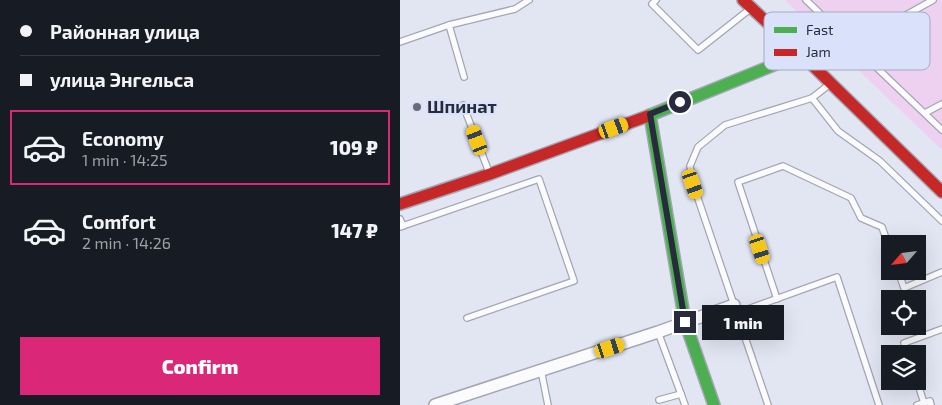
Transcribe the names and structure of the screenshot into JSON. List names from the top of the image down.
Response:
{
  "places": ["Шпинат"],
  "legend": ["Fast", "Jam"],
  "north": "bottom left",
  "page": {
    "banner": ["Районная улица", "улица Энгельса"],
    "list": [
      {
        "name": "Economy",
        "note": "1 min · 14:25",
        "value": "109 ₽"
      },
      {
        "name": "Comfort",
        "note": "2 min · 14:26",
        "value": "147 ₽"
      }
    ],
    "bubble": "1 min",
    "buttons": "Confirm"
  }
}
